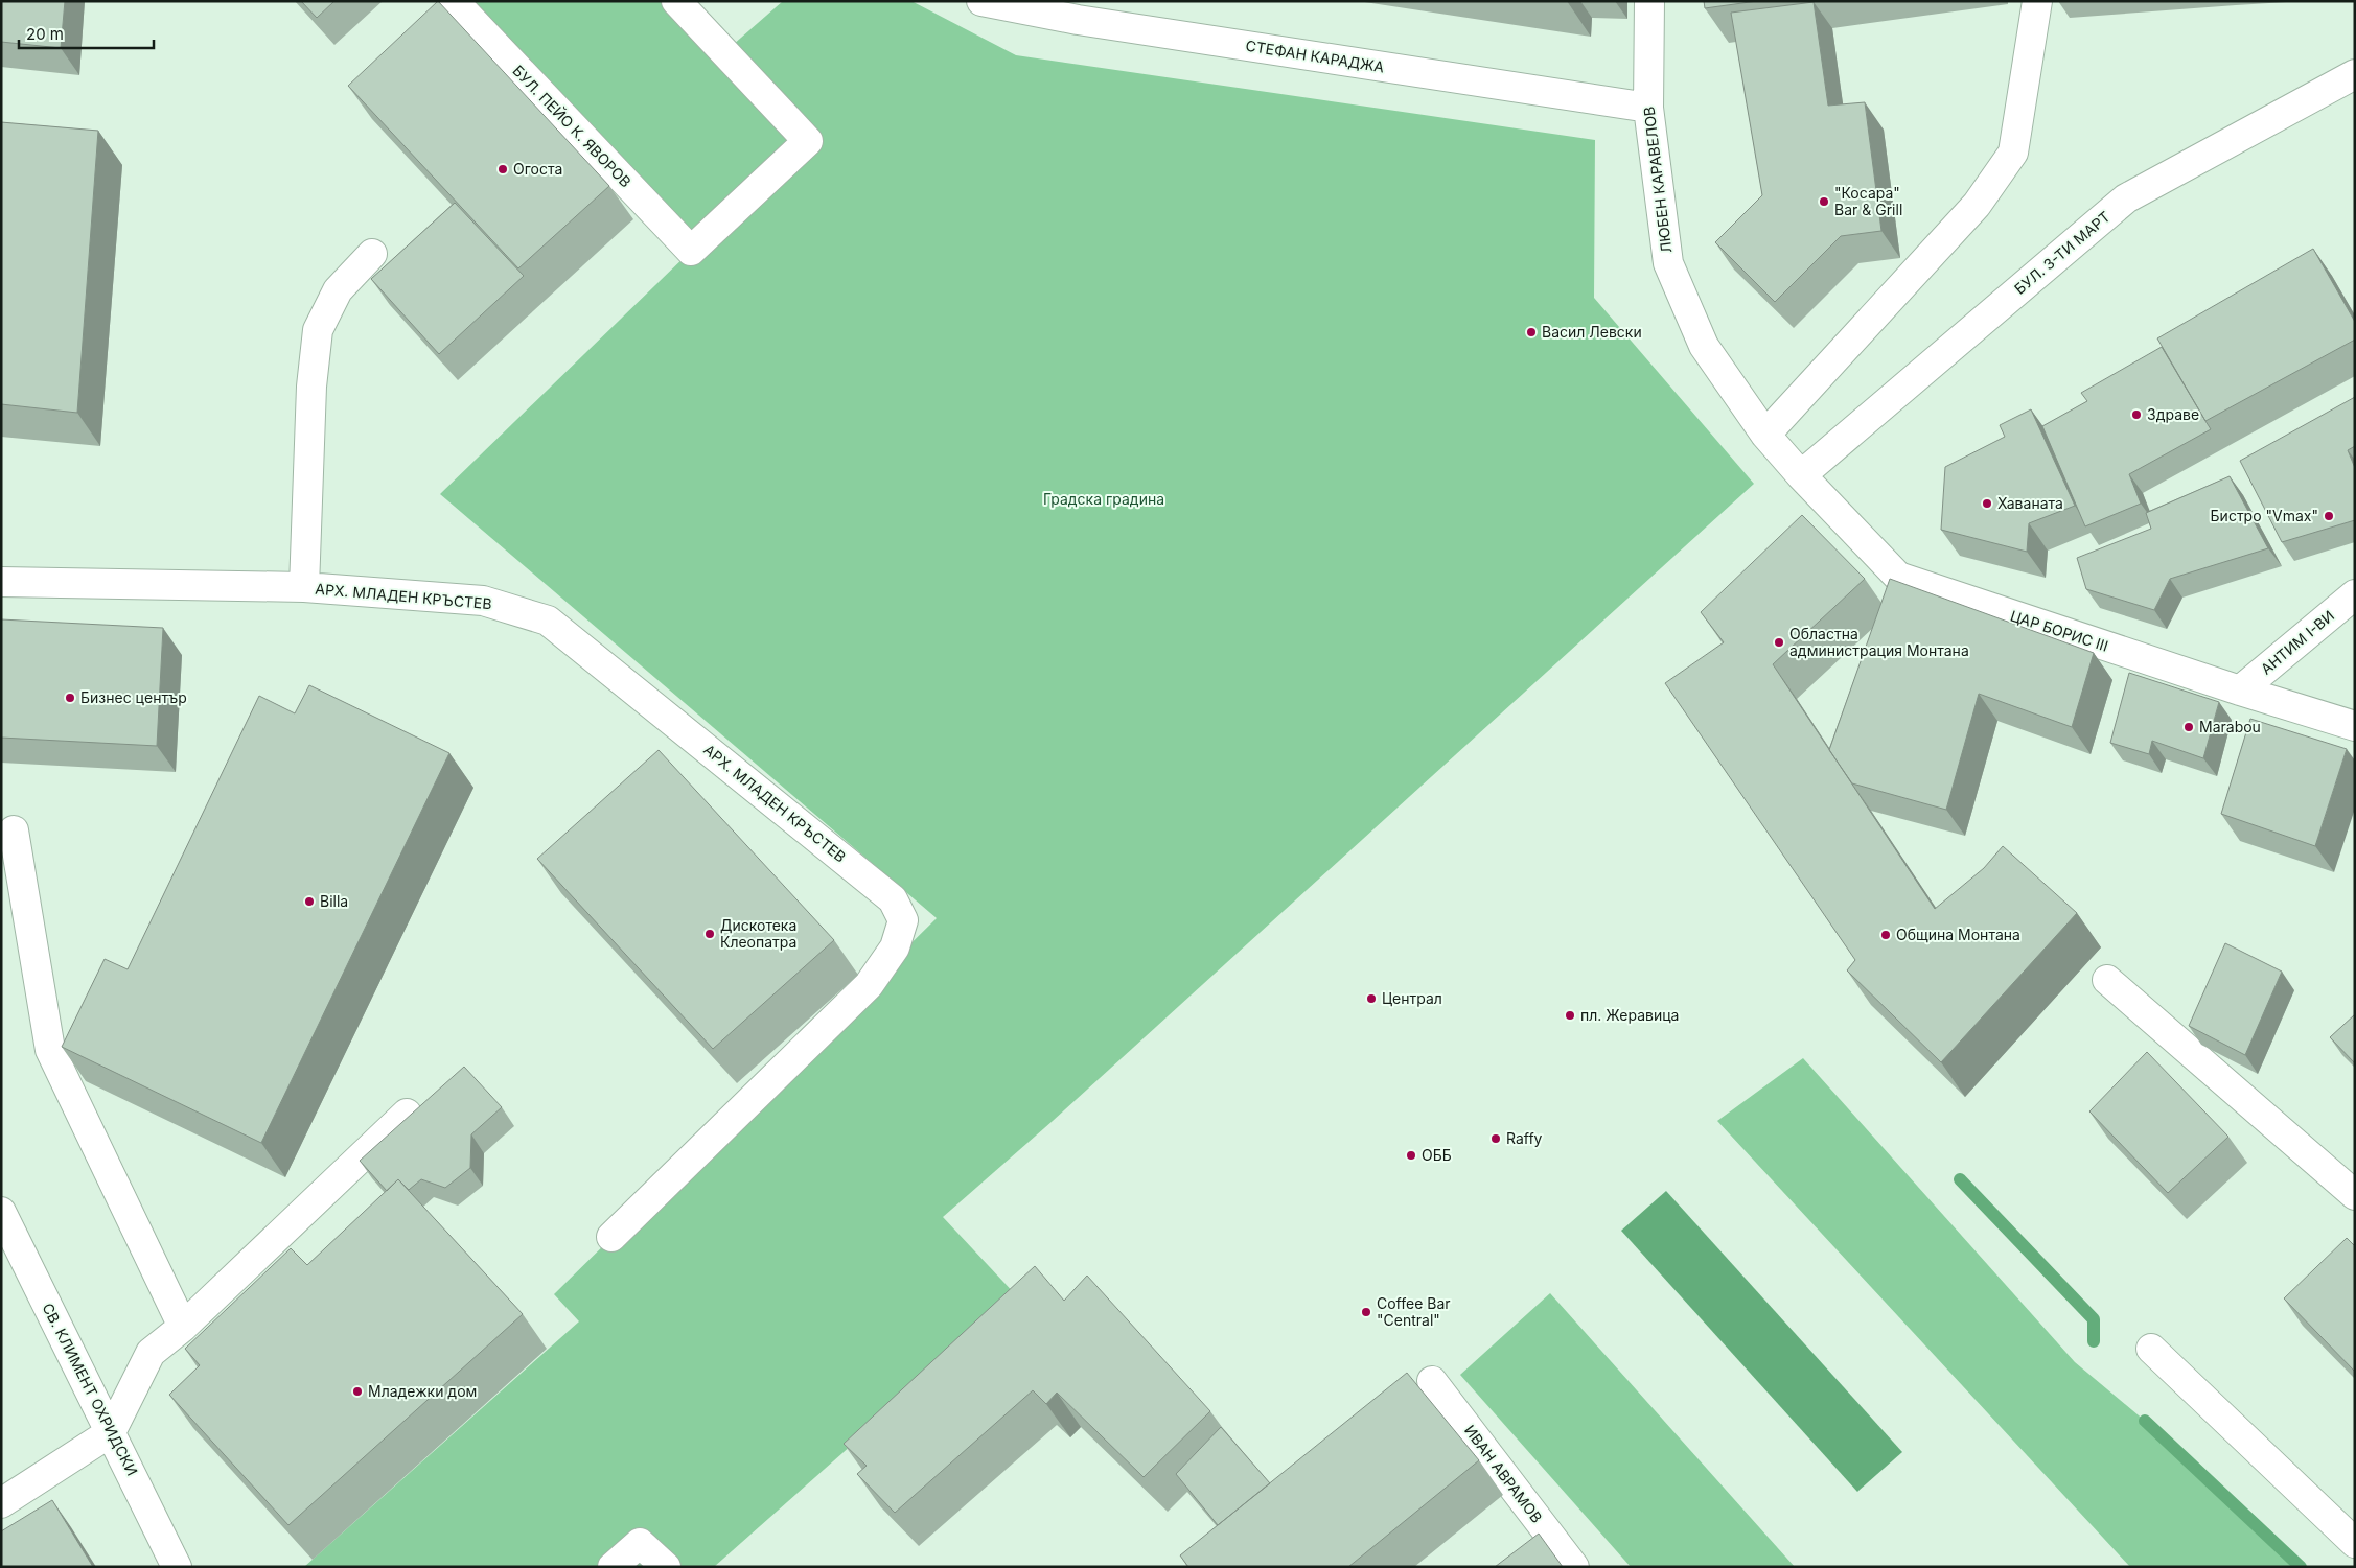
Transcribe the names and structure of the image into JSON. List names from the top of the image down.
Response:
{
  "streets": {
    "street": [
      "СТЕФАН КАРАДЖА",
      "БУЛ. ПЕЙО К. ЯВОРОВ",
      "ЛЮБЕН КАРАВЕЛОВ",
      "БУЛ. 3-ТИ МАРТ",
      "АРХ. МЛАДЕН КРЪСТЕВ",
      "ЦАР БОРИС III",
      "АНТИМ I-ВИ",
      "СВ. КЛИМЕНТ ОХРИДСКИ",
      "ИВАН АВРАМОВ"
    ]
  },
  "crossings": [
    ["СТЕФАН КАРАДЖА", "ЛЮБЕН КАРАВЕЛОВ"],
    ["ЛЮБЕН КАРАВЕЛОВ", "БУЛ. 3-ТИ МАРТ"],
    ["ЛЮБЕН КАРАВЕЛОВ", "ЦАР БОРИС III"],
    ["БУЛ. 3-ТИ МАРТ", "ЦАР БОРИС III"],
    ["ЦАР БОРИС III", "АНТИМ I-ВИ"]
  ],
  "parks": ["Градска градина"],
  "places": [
    "Огоста",
    "\"Косара\" Bar & Grill",
    "Васил Левски",
    "Здраве",
    "Хаваната",
    "Бистро \"Vmax\"",
    "Областна администрация Монтана",
    "Бизнес център",
    "Marabou",
    "Billa",
    "Дискотека Клеопатра",
    "Община Монтана",
    "Централ",
    "пл. Жеравица",
    "Raffy",
    "ОББ",
    "Coffee Bar \"Central\"",
    "Младежки дом"
  ],
  "scale_bar": "20 m"
}
